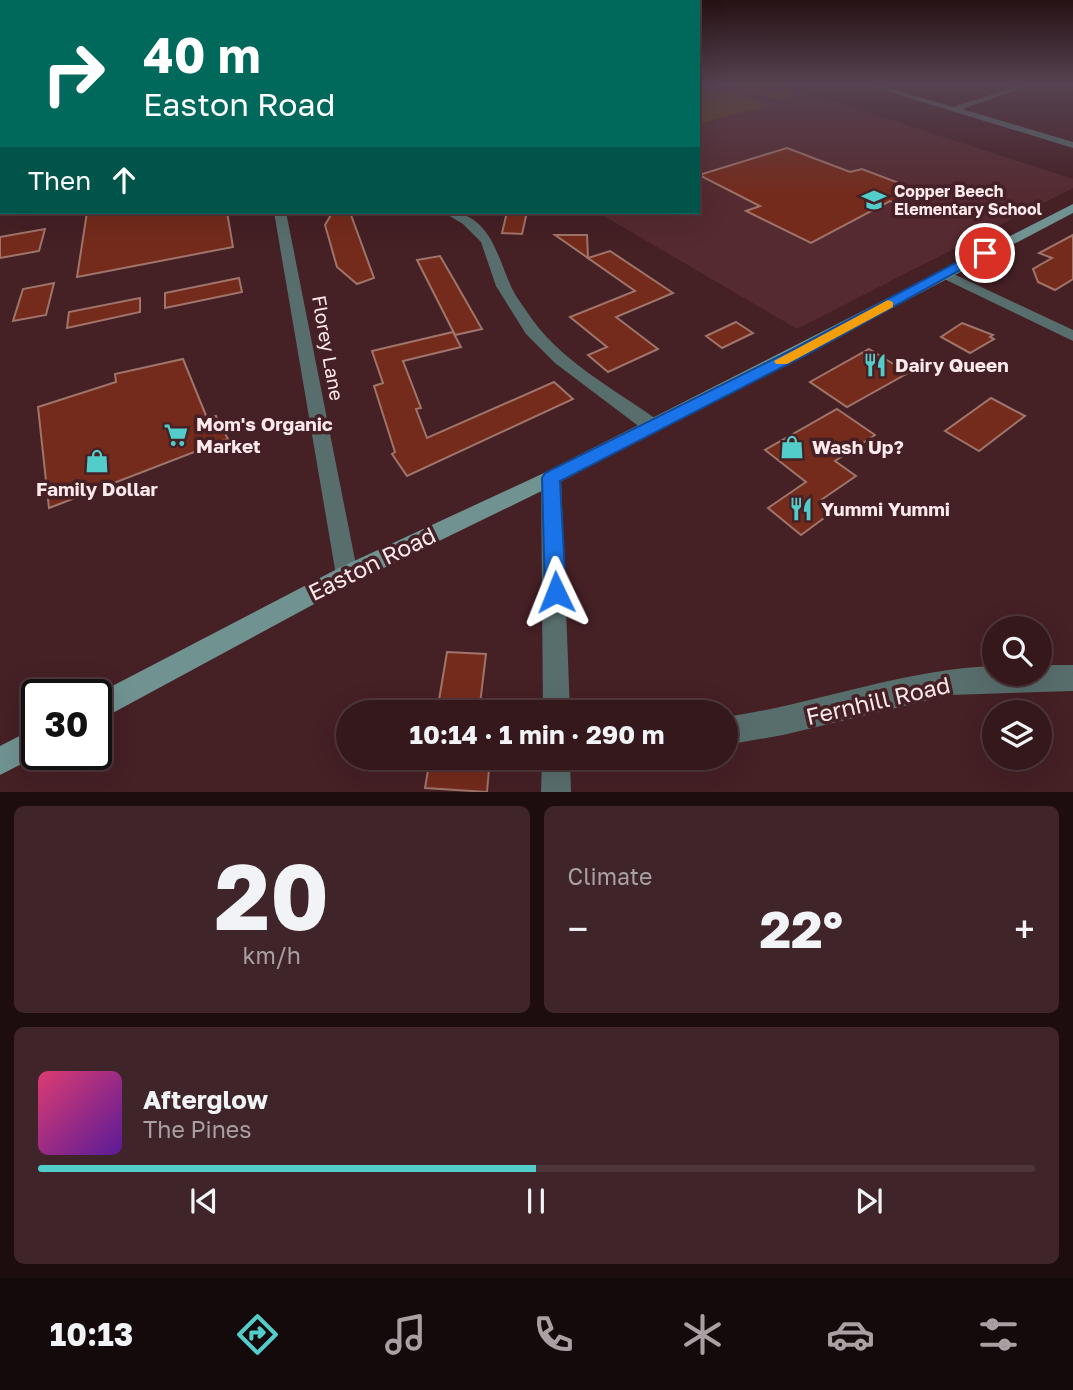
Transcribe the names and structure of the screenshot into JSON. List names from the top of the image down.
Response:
{
  "streets": {
    "main road": ["Easton Road"],
    "street": ["Florey Lane", "Fernhill Road"]
  },
  "crossings": [
    ["Florey Lane", "Easton Road"]
  ],
  "places": {
    "school or university": ["Copper Beech Elementary School"],
    "restaurant": ["Dairy Queen", "Yummi Yummi"],
    "supermarket": ["Mom's Organic Market"],
    "shop": ["Wash Up?", "Family Dollar"]
  },
  "page": {
    "turn": ["40 m", "Easton Road"],
    "then": "Then",
    "limit": "30",
    "trip": "10:14 · 1 min · 290 m",
    "tile": [
      ["20", "km/h"],
      "Climate"
    ],
    "heat": ["−", "22°", "+"],
    "song": ["Afterglow", "The Pines"],
    "tabs": "10:13"
  }
}
